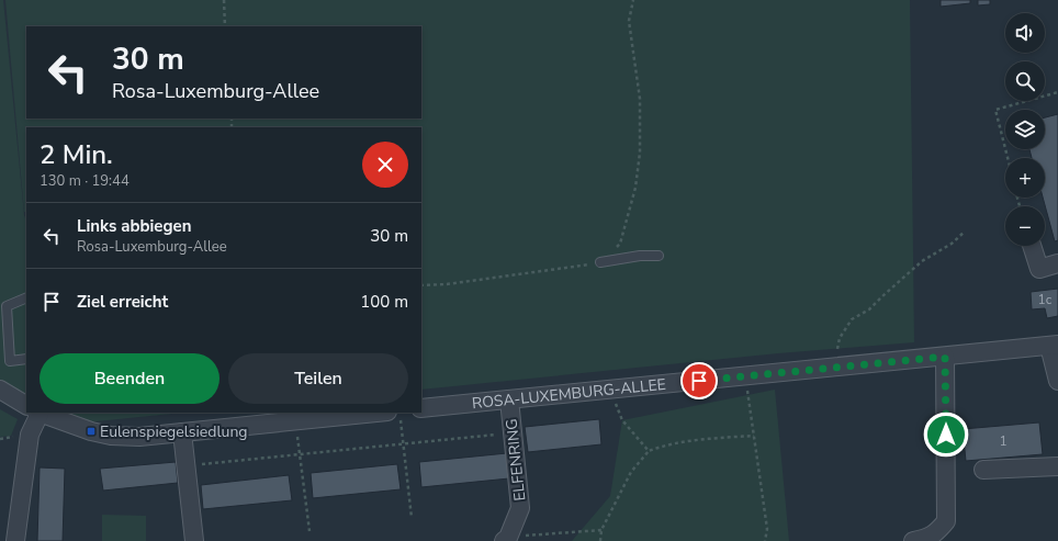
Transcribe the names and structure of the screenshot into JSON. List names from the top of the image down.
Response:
{
  "streets": {
    "street": ["ROSA-LUXEMBURG-ALLEE", "ELFENRING"]
  },
  "crossings": [
    ["ROSA-LUXEMBURG-ALLEE", "ELFENRING"]
  ],
  "places": {
    "transit": ["Eulenspiegelsiedlung"]
  },
  "house_numbers": ["1c", "1"],
  "page": {
    "map_buttons": ["+", "−"],
    "turn": ["30 m", "Rosa-Luxemburg-Allee"],
    "heading": ["2 Min.", "130 m · 19:44"],
    "list": [
      {
        "name": "Links abbiegen",
        "note": "Rosa-Luxemburg-Allee",
        "value": "30 m"
      },
      {
        "name": "Ziel erreicht",
        "value": "100 m"
      }
    ],
    "buttons": ["Beenden", "Teilen"]
  }
}
